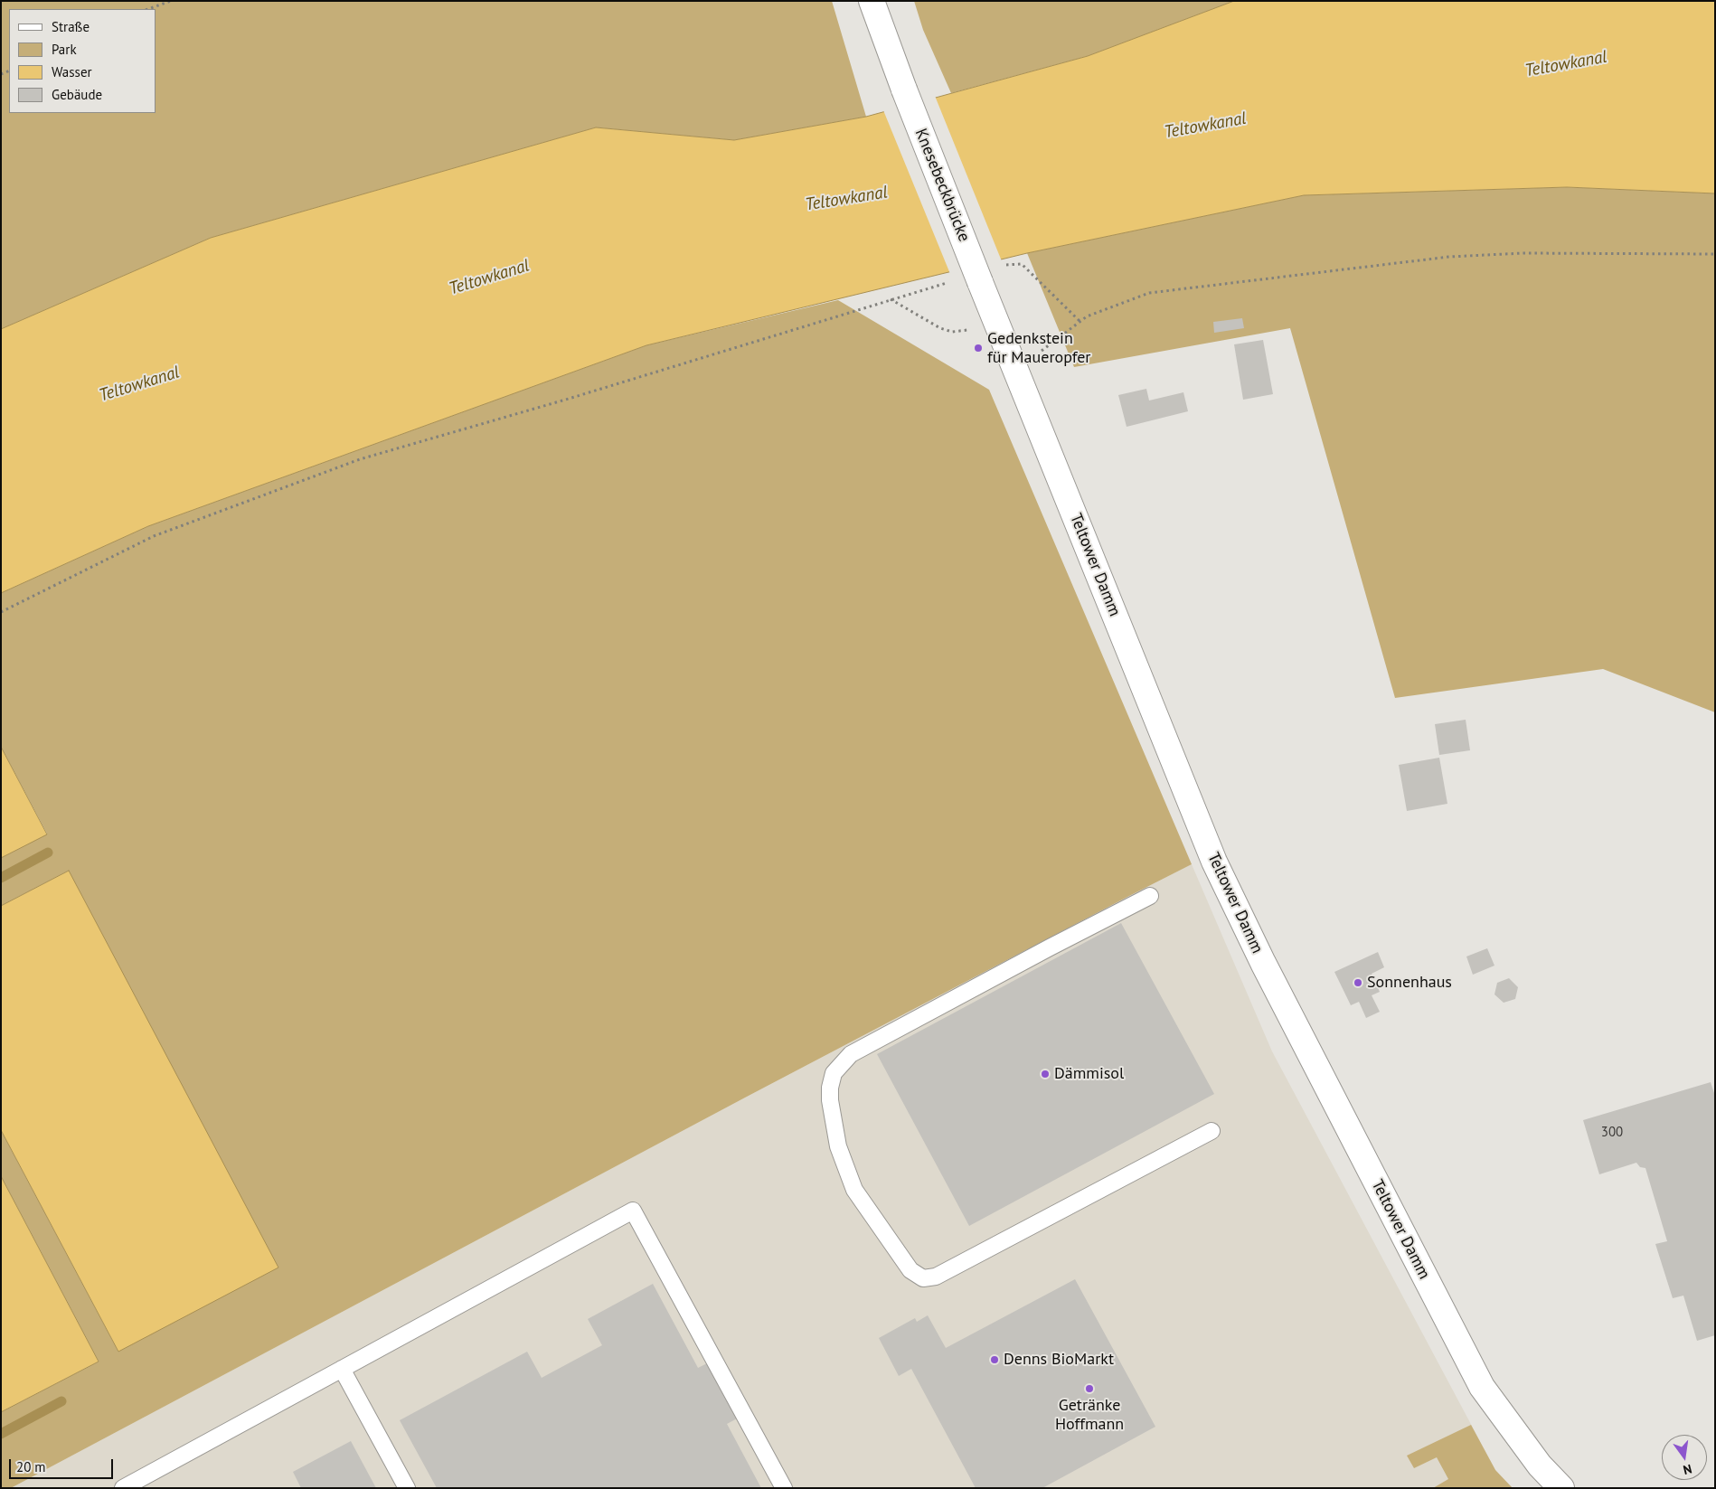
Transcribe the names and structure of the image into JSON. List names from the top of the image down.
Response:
{
  "streets": {
    "main road": ["Knesebeckbrücke", "Teltower Damm"]
  },
  "crossings": [
    ["Knesebeckbrücke", "Teltower Damm"]
  ],
  "water": ["Teltowkanal"],
  "places": [
    "Gedenkstein für Maueropfer",
    "Sonnenhaus",
    "Dämmisol",
    "Denns BioMarkt",
    "Getränke Hoffmann"
  ],
  "house_numbers": ["300"],
  "legend": [
    "Straße",
    "Park",
    "Wasser",
    "Gebäude"
  ],
  "scale_bar": "20 m",
  "north": "bottom"
}
